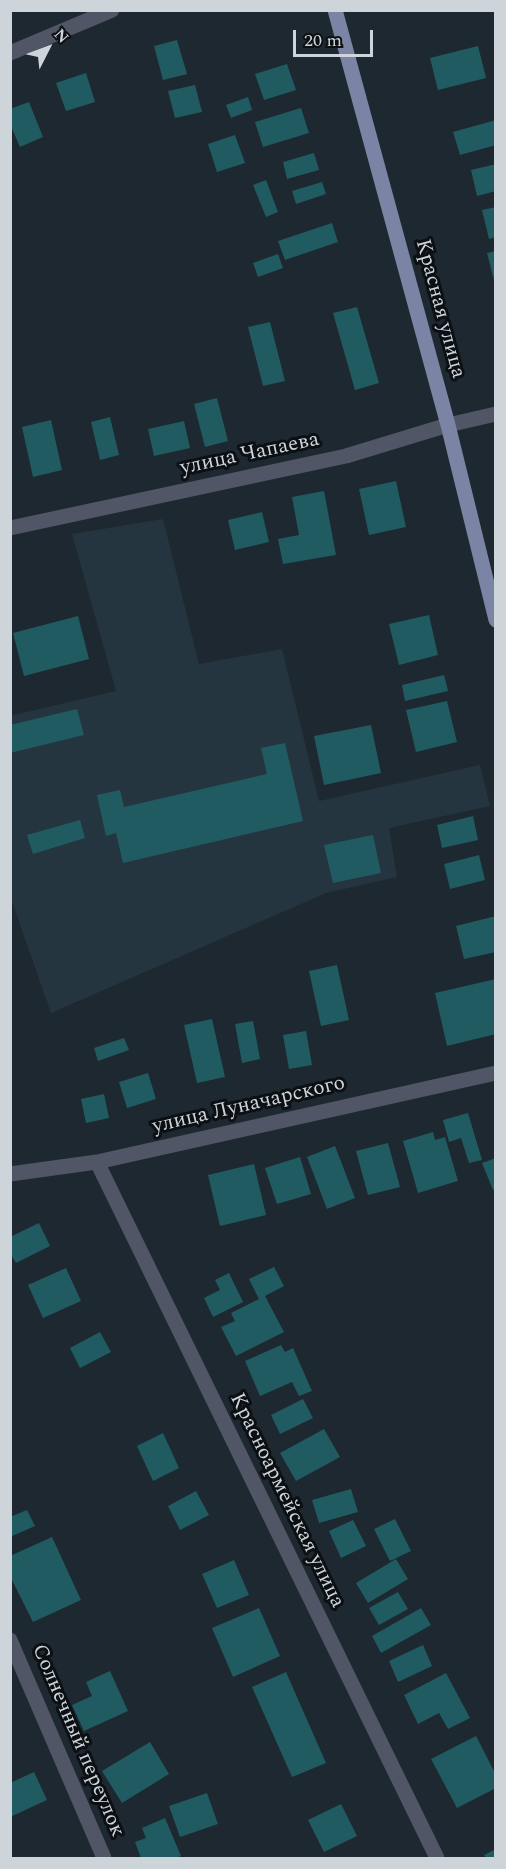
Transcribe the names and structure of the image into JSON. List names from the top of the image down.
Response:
{
  "streets": {
    "main road": ["Красная улица"],
    "street": [
      "улица Чапаева",
      "улица Луначарского",
      "Красноармейская улица",
      "Солнечный переулок"
    ]
  },
  "crossings": [
    ["Красная улица", "улица Чапаева"],
    ["улица Луначарского", "Красноармейская улица"]
  ],
  "scale_bar": "20 m",
  "north": "top right"
}
